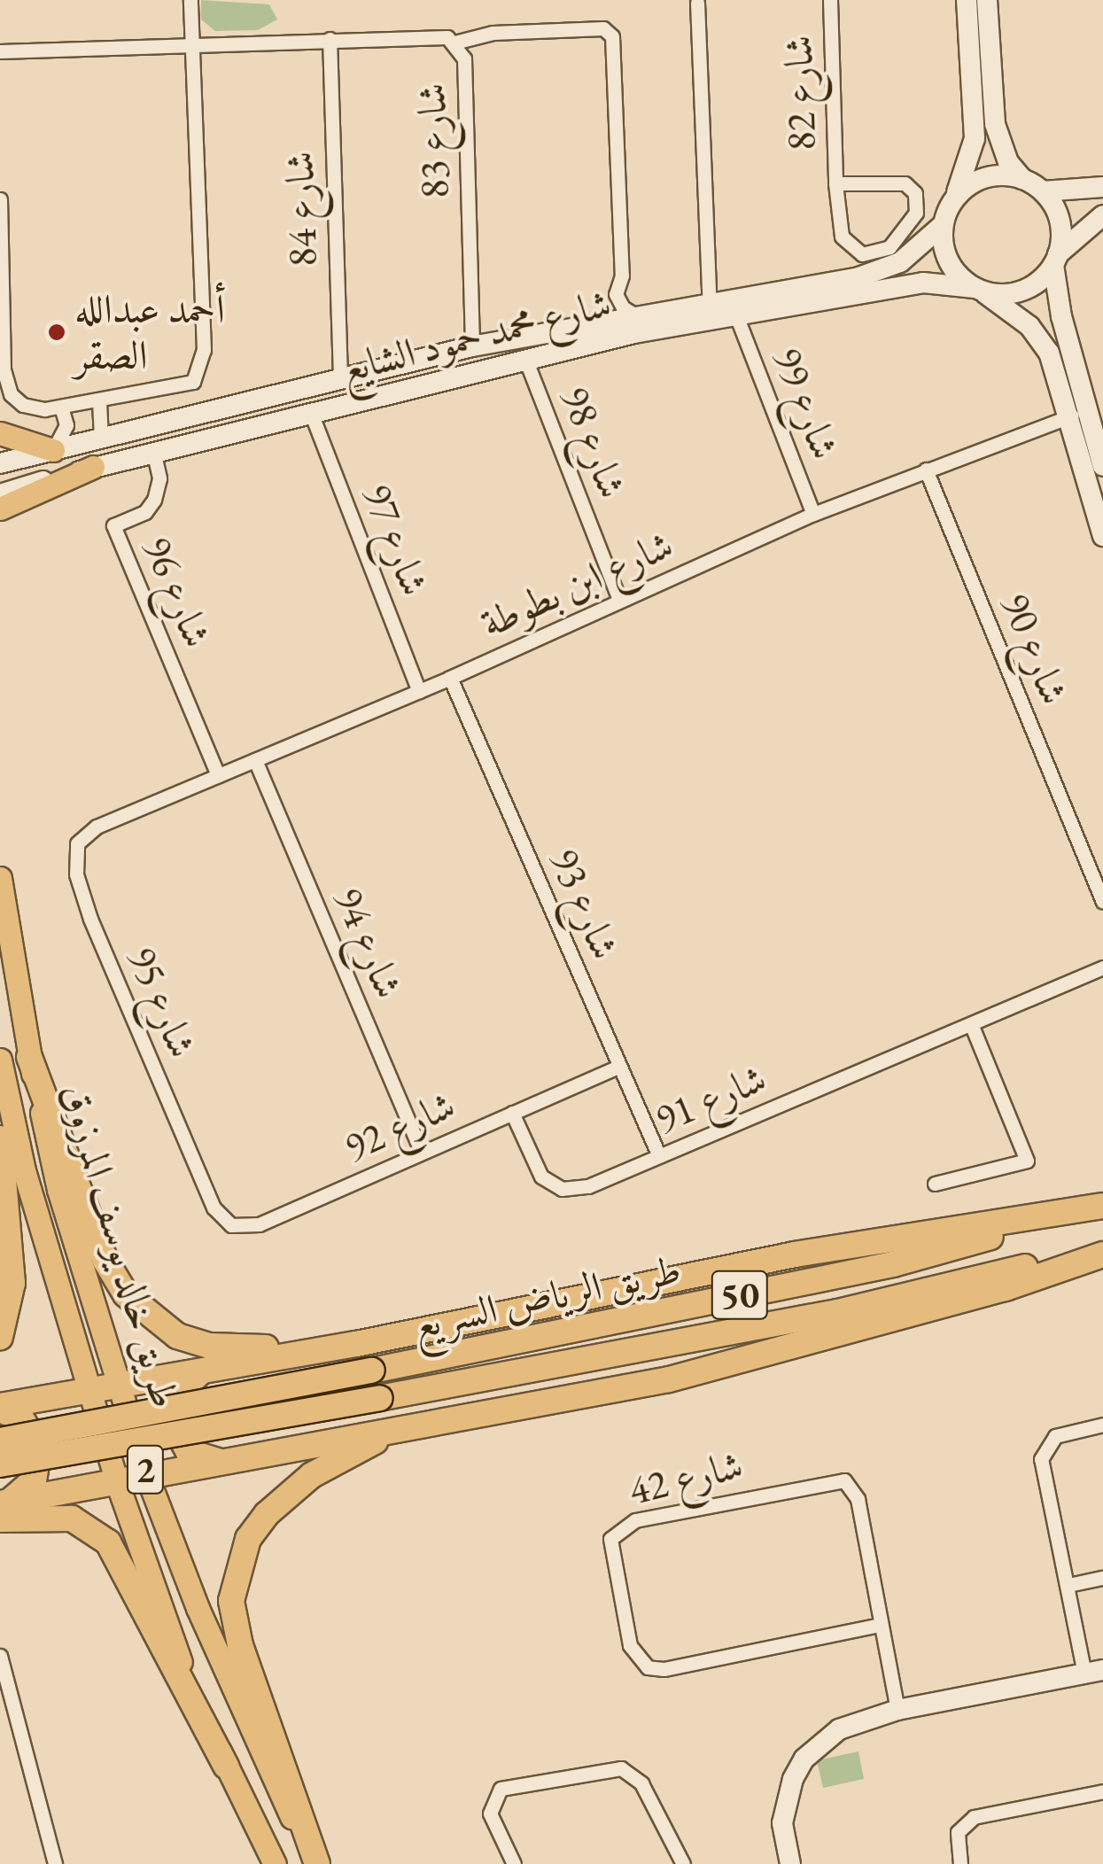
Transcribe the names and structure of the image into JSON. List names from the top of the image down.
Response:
{
  "streets": {
    "highway": ["50", "طريق الرياض السريع"],
    "main road": ["شارع محمد حمود الشايع", "طريق خالد يوسف المرزوق", "2"],
    "street": [
      "شارع 82",
      "شارع 83",
      "شارع 84",
      "شارع 99",
      "شارع 98",
      "شارع 97",
      "شارع ابن بطوطة",
      "شارع 96",
      "شارع 90",
      "شارع 93",
      "شارع 94",
      "شارع 95",
      "شارع 91",
      "شارع 92",
      "شارع 42"
    ]
  },
  "crossings": [
    ["شارع 83", "شارع 84"],
    ["شارع 83", "شارع محمد حمود الشايع"],
    ["شارع 84", "شارع محمد حمود الشايع"],
    ["شارع محمد حمود الشايع", "شارع 99"],
    ["شارع محمد حمود الشايع", "شارع 98"],
    ["شارع محمد حمود الشايع", "شارع 97"],
    ["شارع محمد حمود الشايع", "شارع 96"],
    ["شارع 99", "شارع ابن بطوطة"],
    ["شارع 98", "شارع ابن بطوطة"],
    ["شارع 97", "شارع ابن بطوطة"],
    ["شارع ابن بطوطة", "شارع 96"],
    ["شارع ابن بطوطة", "شارع 90"],
    ["شارع ابن بطوطة", "شارع 93"],
    ["شارع ابن بطوطة", "شارع 94"],
    ["شارع ابن بطوطة", "شارع 95"],
    ["شارع 93", "شارع 91"],
    ["شارع 93", "شارع 92"],
    ["شارع 94", "شارع 92"],
    ["شارع 95", "شارع 92"],
    ["شارع 91", "شارع 92"]
  ],
  "places": ["أحمد عبدالله الصقر"]
}
